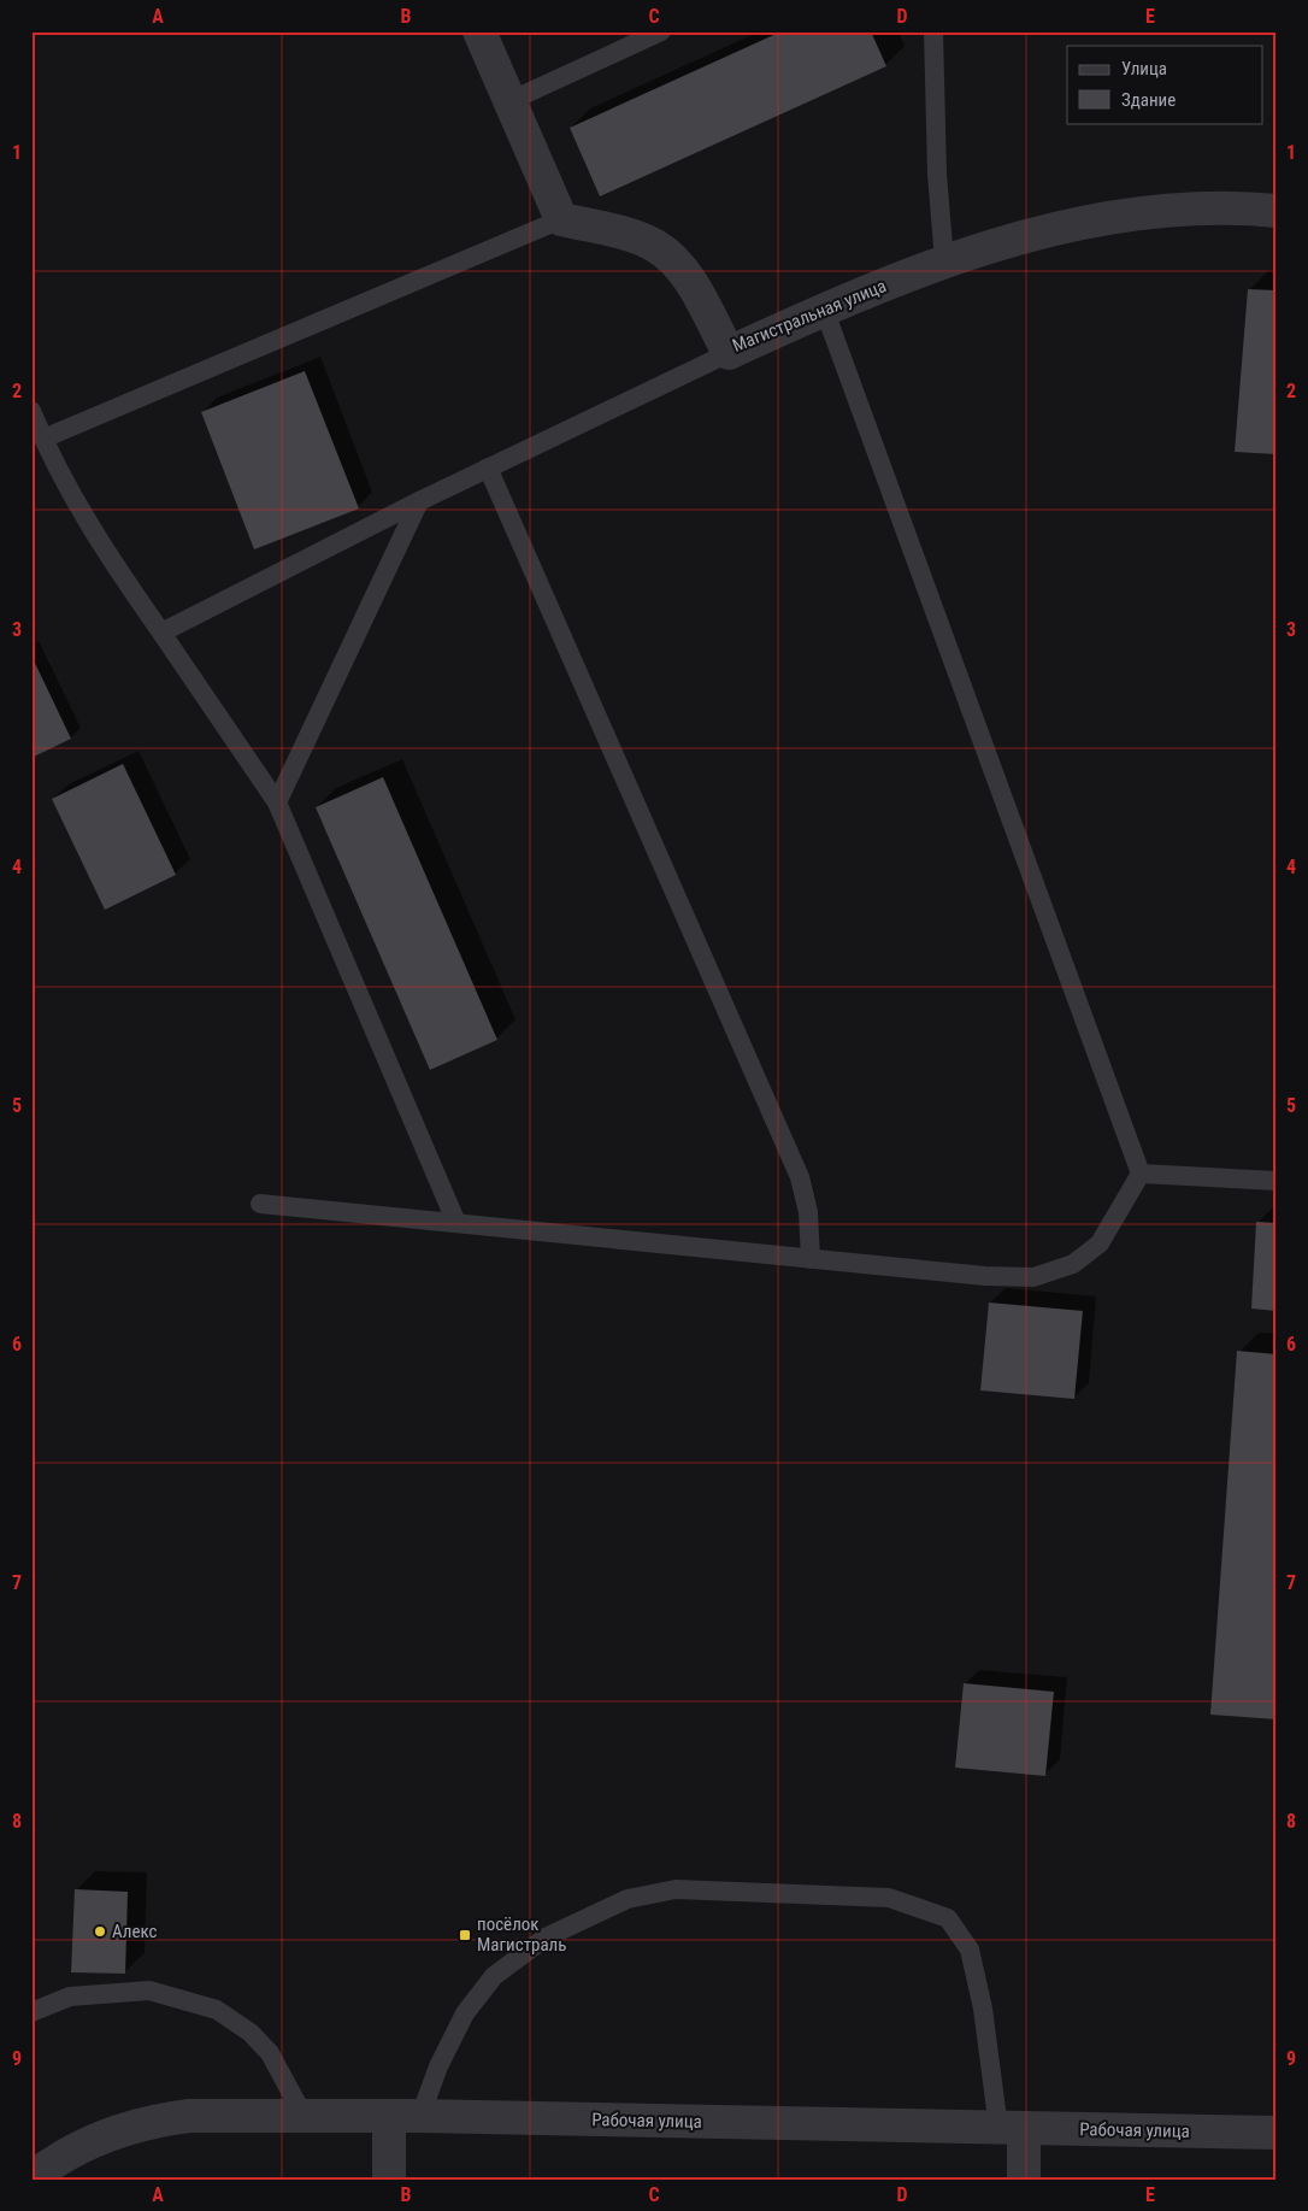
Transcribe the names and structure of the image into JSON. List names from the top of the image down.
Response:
{
  "streets": {
    "street": ["Магистральная улица", "Рабочая улица"]
  },
  "places": {
    "other": ["Алекс"],
    "transit": ["посёлок Магистраль"]
  },
  "legend": ["Улица", "Здание"],
  "grid": {
    "columns": [
      "A",
      "B",
      "C",
      "D",
      "E"
    ],
    "rows": [
      "1",
      "2",
      "3",
      "4",
      "5",
      "6",
      "7",
      "8",
      "9"
    ]
  }
}
